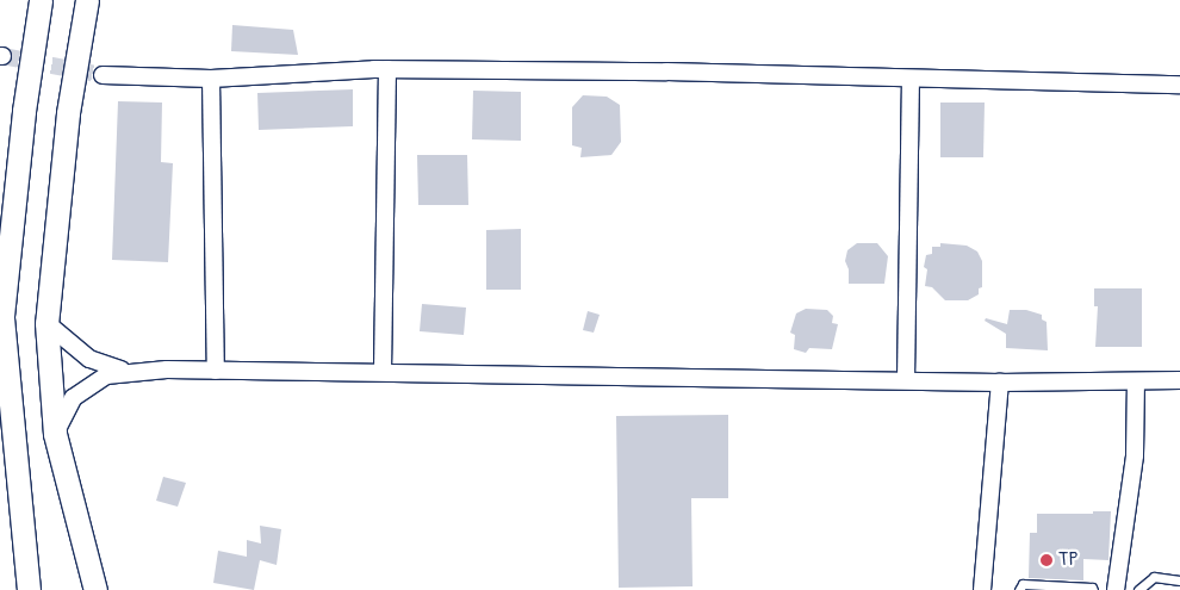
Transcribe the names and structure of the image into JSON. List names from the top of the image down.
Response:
{
  "places": ["TP"]
}
